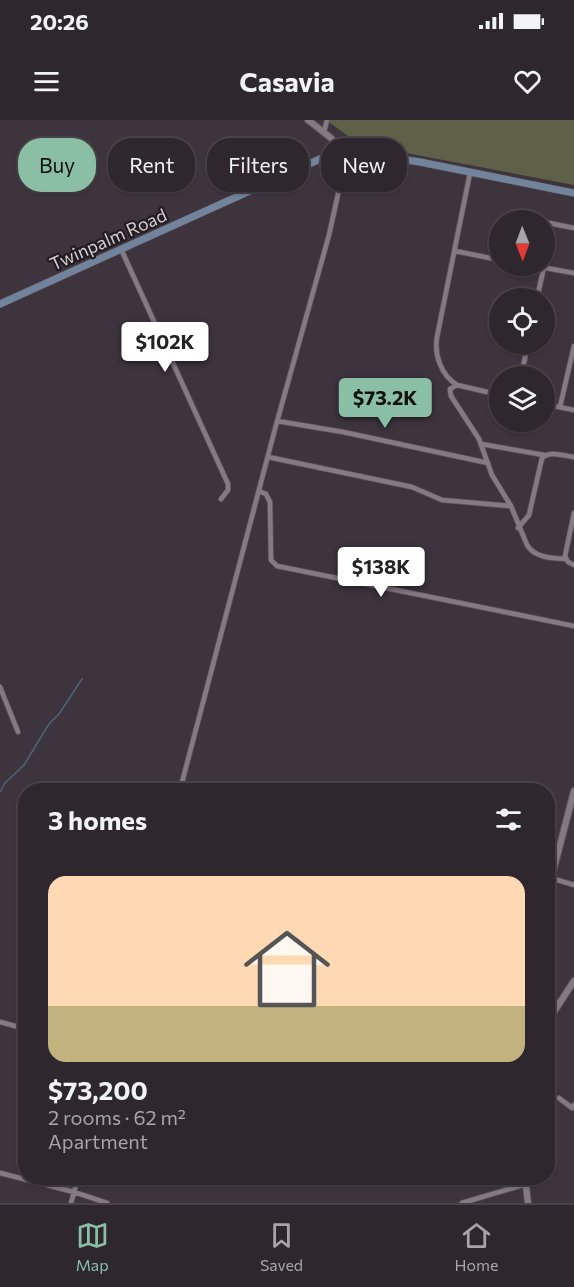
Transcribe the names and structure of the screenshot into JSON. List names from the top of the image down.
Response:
{
  "streets": {
    "main road": ["Twinpalm Road"]
  },
  "north": "bottom",
  "page": {
    "status": "20:26",
    "header": "Casavia",
    "chip": [
      "Buy",
      "Rent",
      "Filters",
      "New"
    ],
    "price": ["$102K", "$73.2K", "$138K"],
    "heading": "3 homes",
    "list": [
      {
        "name": "$73,200",
        "note": "2 rooms · 62 m² · Apartment"
      }
    ],
    "tabs": ["Map", "Saved", "Home"]
  }
}
